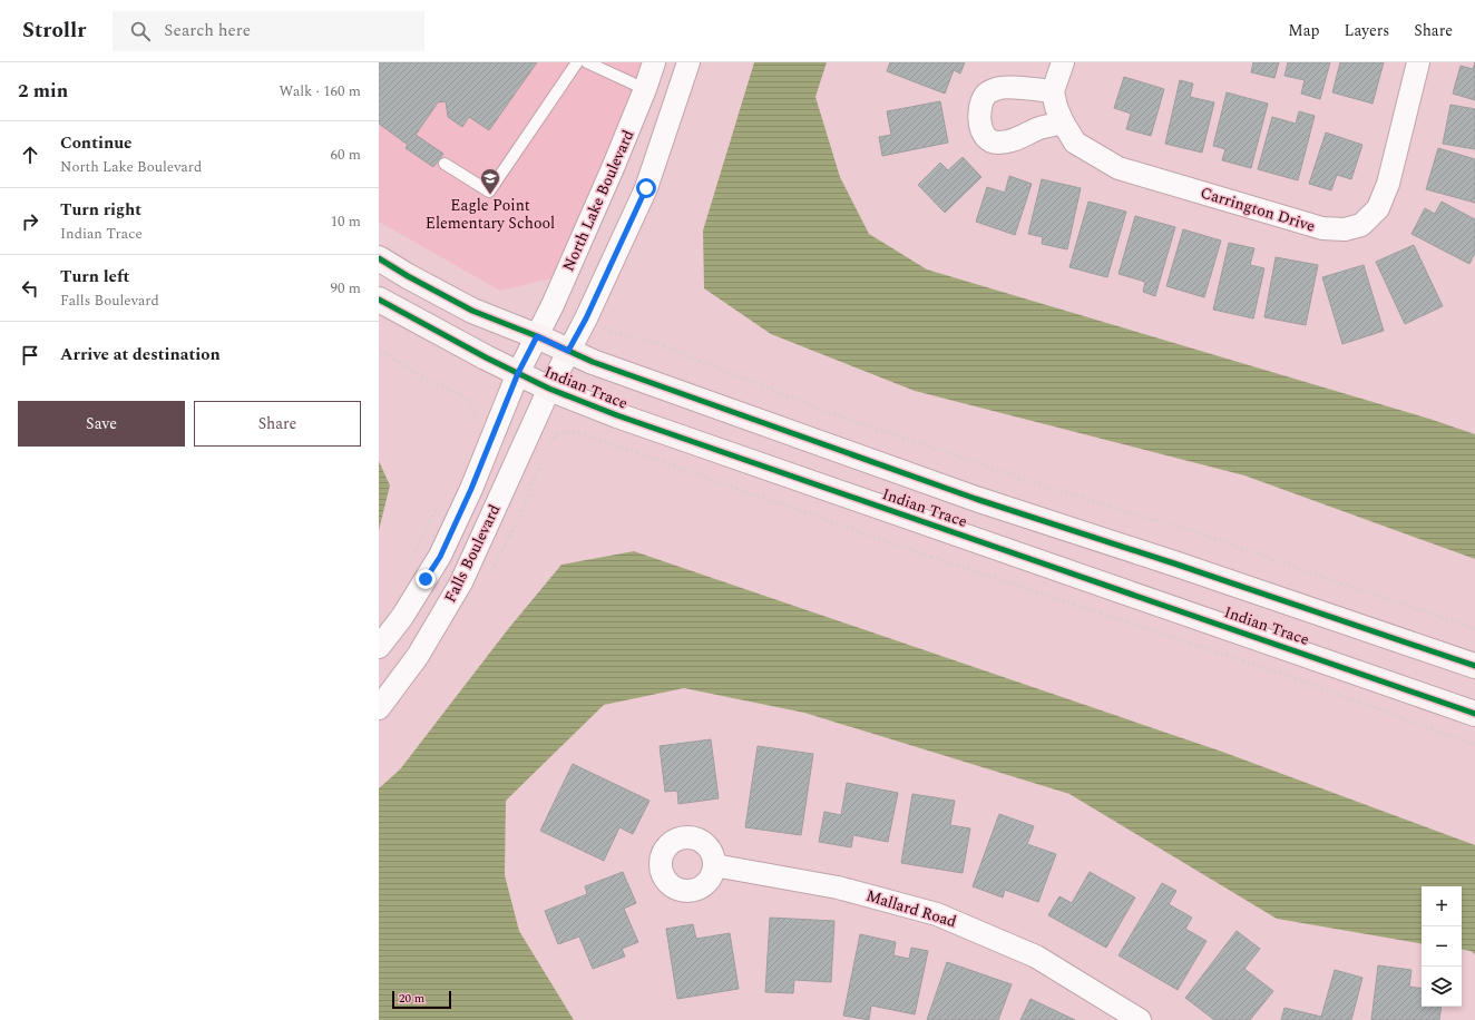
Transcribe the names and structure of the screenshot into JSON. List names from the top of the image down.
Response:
{
  "streets": {
    "main road": ["Indian Trace"],
    "street": [
      "North Lake Boulevard",
      "Carrington Drive",
      "Falls Boulevard",
      "Mallard Road"
    ]
  },
  "crossings": [
    ["North Lake Boulevard", "Indian Trace"],
    ["North Lake Boulevard", "Falls Boulevard"],
    ["Indian Trace", "Falls Boulevard"]
  ],
  "places": {
    "school or university": ["Eagle Point Elementary School"]
  },
  "scale_bar": "20 m",
  "page": {
    "header": "Strollr",
    "search": "Search here",
    "nav": ["Map", "Layers", "Share"],
    "heading": ["2 min", "Walk · 160 m"],
    "list": [
      ["Continue", "North Lake Boulevard", "60 m"],
      ["Turn right", "Indian Trace", "10 m"],
      ["Turn left", "Falls Boulevard", "90 m"],
      "Arrive at destination"
    ],
    "buttons": ["Save", "Share"],
    "map_buttons": ["+", "−"],
    "scale": "20 m"
  }
}
